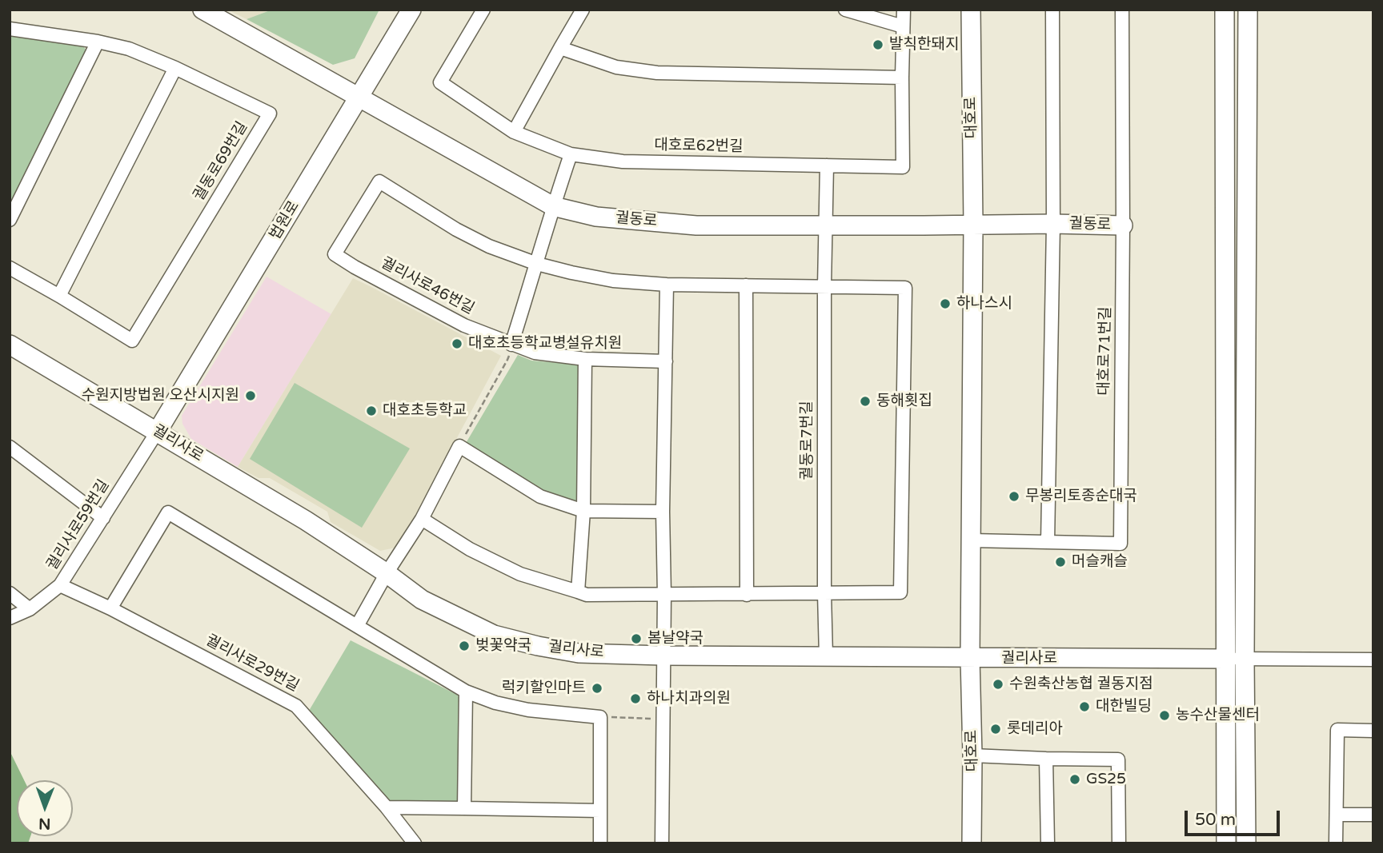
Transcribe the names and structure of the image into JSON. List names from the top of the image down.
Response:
{
  "streets": {
    "street": [
      "대호로",
      "대호로62번길",
      "궐동로69번길",
      "궐동로",
      "법원로",
      "궐리사로46번길",
      "대호로71번길",
      "궐동로7번길",
      "궐리사로",
      "궐리사로59번길",
      "궐리사로29번길"
    ]
  },
  "crossings": [
    ["대호로", "궐동로"],
    ["대호로", "대호로71번길"],
    ["대호로", "궐리사로"],
    ["대호로62번길", "궐동로7번길"],
    ["궐동로", "법원로"],
    ["궐동로", "대호로71번길"],
    ["궐동로", "궐동로7번길"],
    ["법원로", "궐리사로"],
    ["법원로", "궐리사로59번길"],
    ["궐리사로46번길", "궐동로7번길"],
    ["궐동로7번길", "궐리사로"],
    ["궐리사로", "궐리사로59번길"],
    ["궐리사로59번길", "궐리사로29번길"]
  ],
  "places": [
    "발칙한돼지",
    "하나스시",
    "대호초등학교병설유치원",
    "수원지방법원 오산시지원",
    "동해횟집",
    "대호초등학교",
    "무봉리토종순대국",
    "머슬캐슬",
    "봄날약국",
    "벚꽃약국",
    "수원축산농협 궐동지점",
    "럭키할인마트",
    "하나치과의원",
    "대한빌딩",
    "농수산물센터",
    "롯데리아",
    "GS25"
  ],
  "scale_bar": "50 m",
  "north": "bottom"
}
